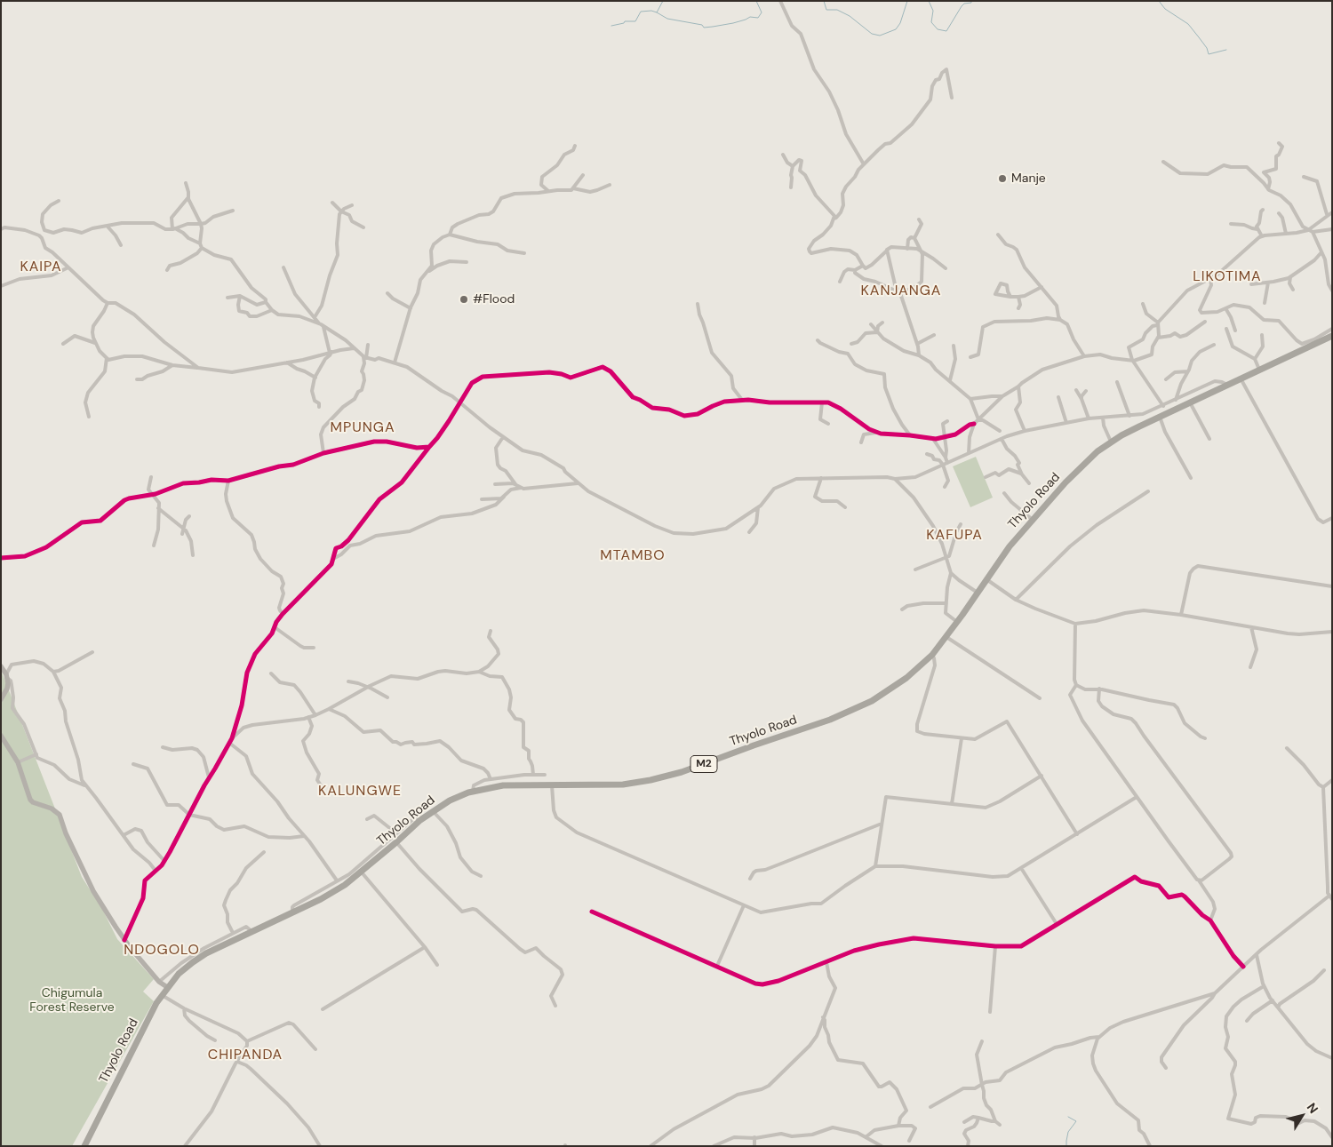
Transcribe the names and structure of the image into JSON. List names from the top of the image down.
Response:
{
  "streets": {
    "highway": ["Thyolo Road", "M2"]
  },
  "districts": [
    "KAIPA",
    "LIKOTIMA",
    "KANJANGA",
    "MPUNGA",
    "KAFUPA",
    "MTAMBO",
    "KALUNGWE",
    "NDOGOLO",
    "CHIPANDA"
  ],
  "parks": ["Chigumula Forest Reserve"],
  "places": ["Manje", "#Flood"],
  "north": "top right"
}
